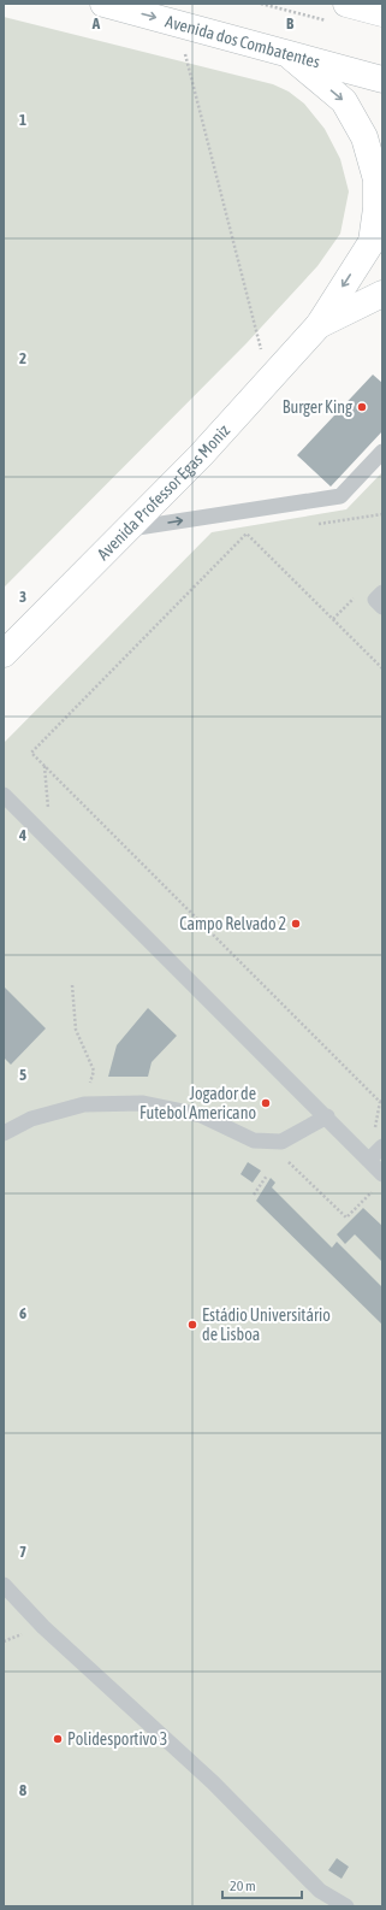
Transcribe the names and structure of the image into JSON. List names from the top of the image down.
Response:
{
  "streets": {
    "main road": ["Avenida dos Combatentes", "Avenida Professor Egas Moniz"]
  },
  "places": [
    "Burger King",
    "Campo Relvado 2",
    "Jogador de Futebol Americano",
    "Estádio Universitário de Lisboa",
    "Polidesportivo 3"
  ],
  "scale_bar": "20 m",
  "grid": {
    "columns": ["A", "B"],
    "rows": [
      "1",
      "2",
      "3",
      "4",
      "5",
      "6",
      "7",
      "8"
    ]
  }
}
